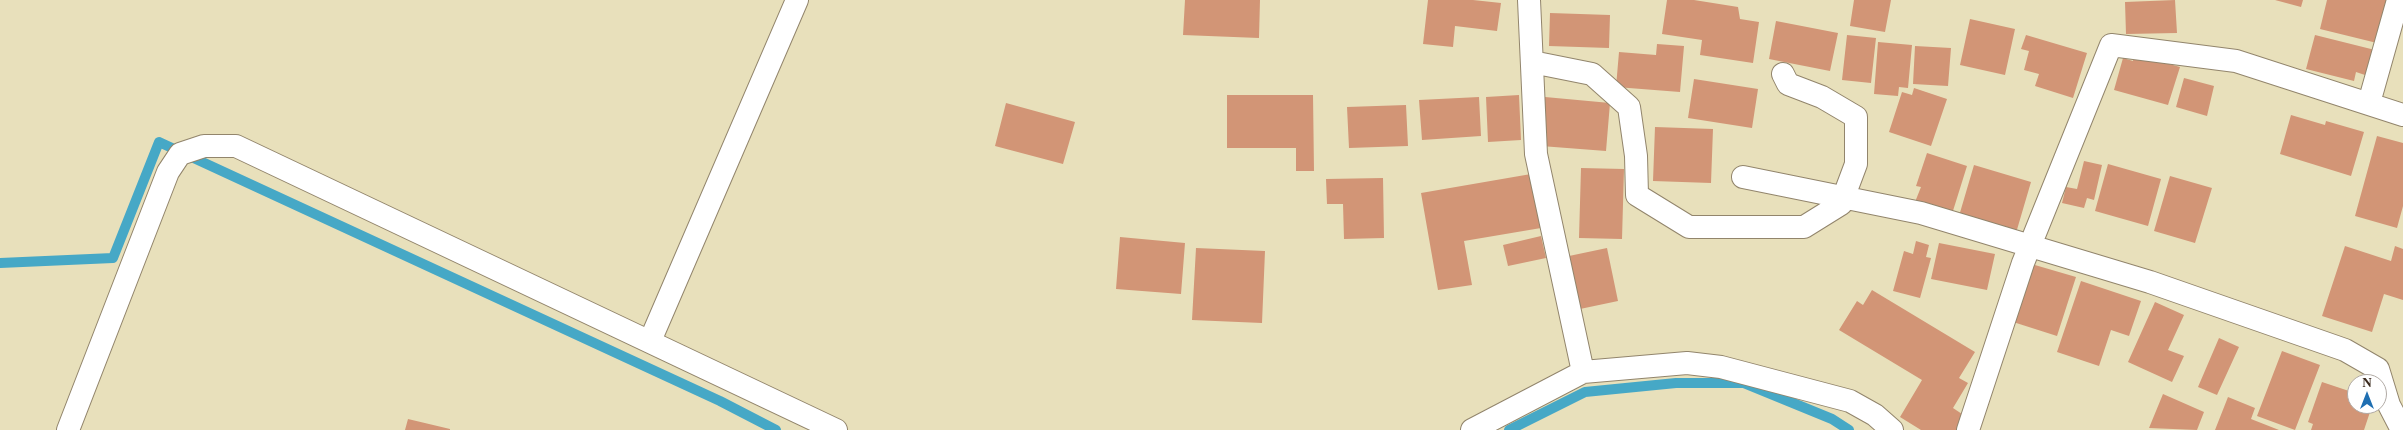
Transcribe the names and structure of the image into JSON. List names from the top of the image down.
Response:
{
  "north": "top"
}
